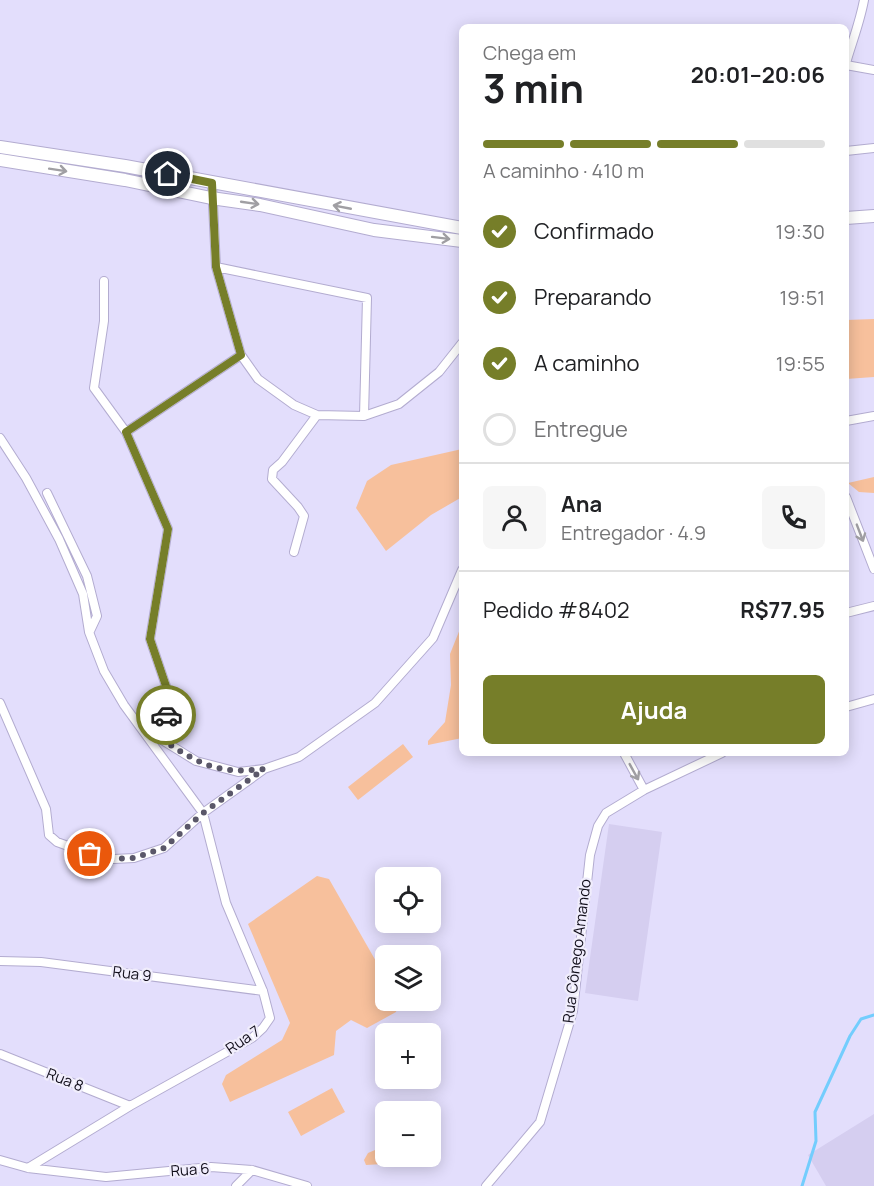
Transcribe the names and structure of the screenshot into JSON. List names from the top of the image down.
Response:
{
  "streets": {
    "street": [
      "Rua Cônego Amando",
      "Rua 9",
      "Rua 7",
      "Rua 8",
      "Rua 6"
    ]
  },
  "crossings": [
    ["Rua 9", "Rua 7"],
    ["Rua 7", "Rua 8"],
    ["Rua 7", "Rua 6"]
  ],
  "page": {
    "heading": ["3 min", "Chega em", "20:01–20:06"],
    "panel": [
      "Ana",
      "Entregador · 4.9",
      "Pedido #8402",
      "R$77.95"
    ],
    "bar": "A caminho · 410 m",
    "list": [
      ["Confirmado", "19:30"],
      ["Preparando", "19:51"],
      ["A caminho", "19:55"],
      "Entregue"
    ],
    "buttons": "Ajuda",
    "map_buttons": ["+", "−"]
  }
}
